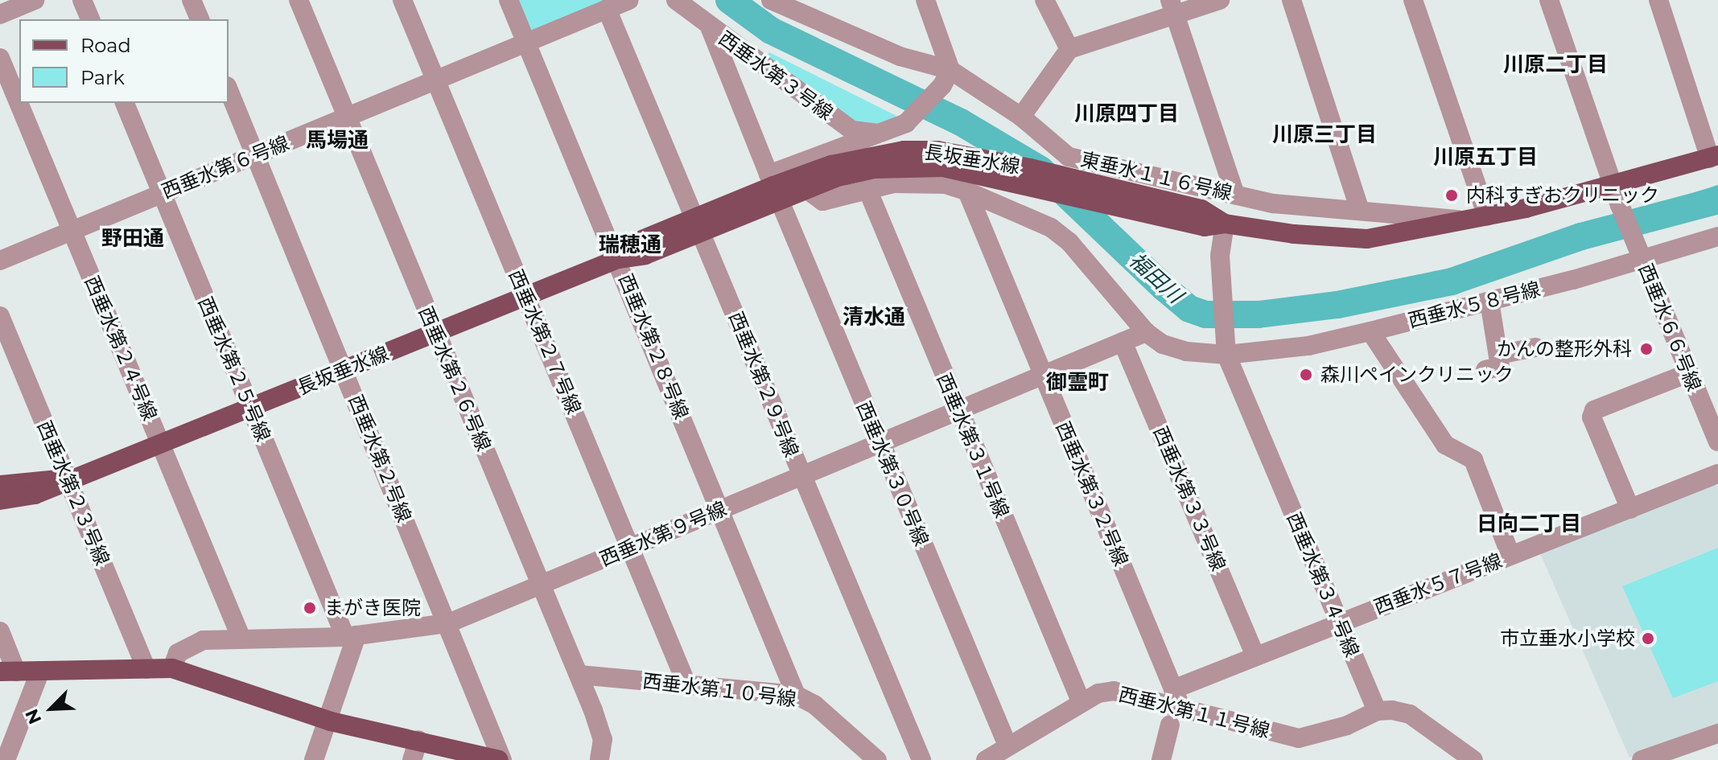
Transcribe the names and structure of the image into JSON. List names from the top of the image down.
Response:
{
  "streets": {
    "main road": ["長坂垂水線"],
    "street": [
      "西垂水第３号線",
      "西垂水第６号線",
      "東垂水１１６号線",
      "西垂水５８号線",
      "西垂水６６号線",
      "西垂水第２７号線",
      "西垂水第２８号線",
      "西垂水第２４号線",
      "西垂水第２５号線",
      "西垂水第２６号線",
      "西垂水第２９号線",
      "西垂水第３１号線",
      "西垂水第２号線",
      "西垂水第３０号線",
      "西垂水第２３号線",
      "西垂水第３２号線",
      "西垂水第３３号線",
      "西垂水第９号線",
      "西垂水５７号線",
      "西垂水第３４号線",
      "西垂水第１０号線",
      "西垂水第１１号線"
    ]
  },
  "crossings": [
    ["西垂水第３号線", "西垂水第３０号線"],
    ["長坂垂水線", "東垂水１１６号線"],
    ["長坂垂水線", "西垂水６６号線"],
    ["長坂垂水線", "西垂水第２７号線"],
    ["長坂垂水線", "西垂水第２８号線"],
    ["長坂垂水線", "西垂水第２４号線"],
    ["長坂垂水線", "西垂水第２５号線"],
    ["長坂垂水線", "西垂水第２６号線"],
    ["長坂垂水線", "西垂水第２９号線"],
    ["長坂垂水線", "西垂水第２号線"],
    ["長坂垂水線", "西垂水第３０号線"],
    ["長坂垂水線", "西垂水第２３号線"],
    ["長坂垂水線", "西垂水第３４号線"],
    ["西垂水第６号線", "西垂水第２７号線"],
    ["西垂水第６号線", "西垂水第２８号線"],
    ["西垂水第６号線", "西垂水第２４号線"],
    ["西垂水第６号線", "西垂水第２５号線"],
    ["西垂水第６号線", "西垂水第２６号線"],
    ["西垂水第６号線", "西垂水第２９号線"],
    ["西垂水第６号線", "西垂水第２号線"],
    ["西垂水５８号線", "西垂水６６号線"],
    ["西垂水５８号線", "西垂水第３４号線"],
    ["西垂水第２７号線", "西垂水第９号線"],
    ["西垂水第２７号線", "西垂水第１０号線"],
    ["西垂水第２８号線", "西垂水第９号線"],
    ["西垂水第２８号線", "西垂水第１０号線"],
    ["西垂水第２４号線", "西垂水第９号線"],
    ["西垂水第２５号線", "西垂水第９号線"],
    ["西垂水第２６号線", "西垂水第９号線"],
    ["西垂水第２６号線", "西垂水第１０号線"],
    ["西垂水第２９号線", "西垂水第９号線"],
    ["西垂水第３１号線", "西垂水第９号線"],
    ["西垂水第３１号線", "西垂水第１１号線"],
    ["西垂水第２号線", "西垂水第９号線"],
    ["西垂水第３０号線", "西垂水第９号線"],
    ["西垂水第３０号線", "西垂水第１１号線"],
    ["西垂水第３２号線", "西垂水第９号線"],
    ["西垂水第３２号線", "西垂水５７号線"],
    ["西垂水第３２号線", "西垂水第１１号線"],
    ["西垂水第３３号線", "西垂水第９号線"],
    ["西垂水第３３号線", "西垂水５７号線"],
    ["西垂水５７号線", "西垂水第３４号線"],
    ["西垂水５７号線", "西垂水第１１号線"],
    ["西垂水第３４号線", "西垂水第１１号線"]
  ],
  "districts": [
    "川原二丁目",
    "川原四丁目",
    "川原三丁目",
    "馬場通",
    "川原五丁目",
    "野田通",
    "瑞穂通",
    "清水通",
    "御霊町",
    "日向二丁目"
  ],
  "water": ["福田川"],
  "places": [
    "内科すぎおクリニック",
    "かんの整形外科",
    "森川ペインクリニック",
    "まがき医院",
    "市立垂水小学校"
  ],
  "legend": ["Road", "Park"],
  "north": "bottom left"
}
